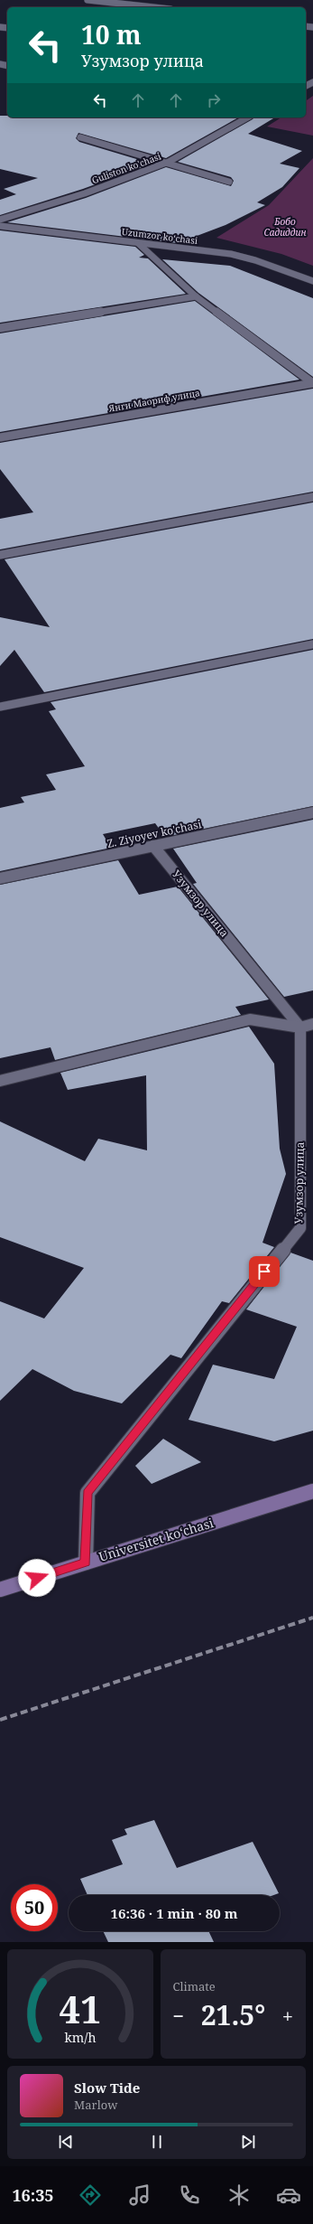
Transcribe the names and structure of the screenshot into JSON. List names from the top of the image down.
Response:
{
  "streets": {
    "main road": ["Universitet kо‘chasi"],
    "street": [
      "Guliston ko'chasi",
      "Uzumzor koʻchasi",
      "Янги Маориф улица",
      "Z. Ziyoyev ko'chasi",
      "Узумзор улица"
    ]
  },
  "crossings": [
    ["Z. Ziyoyev ko'chasi", "Узумзор улица"],
    ["Узумзор улица", "Universitet kо‘chasi"]
  ],
  "parks": ["Бобо Садиддин"],
  "page": {
    "turn": ["10 m", "Узумзор улица"],
    "limit": "50",
    "trip": "16:36 · 1 min · 80 m",
    "tile": "Climate",
    "heat": ["−", "21.5°", "+"],
    "song": ["Slow Tide", "Marlow"],
    "tabs": "16:35",
    "gauge": ["41", "km/h"]
  }
}
